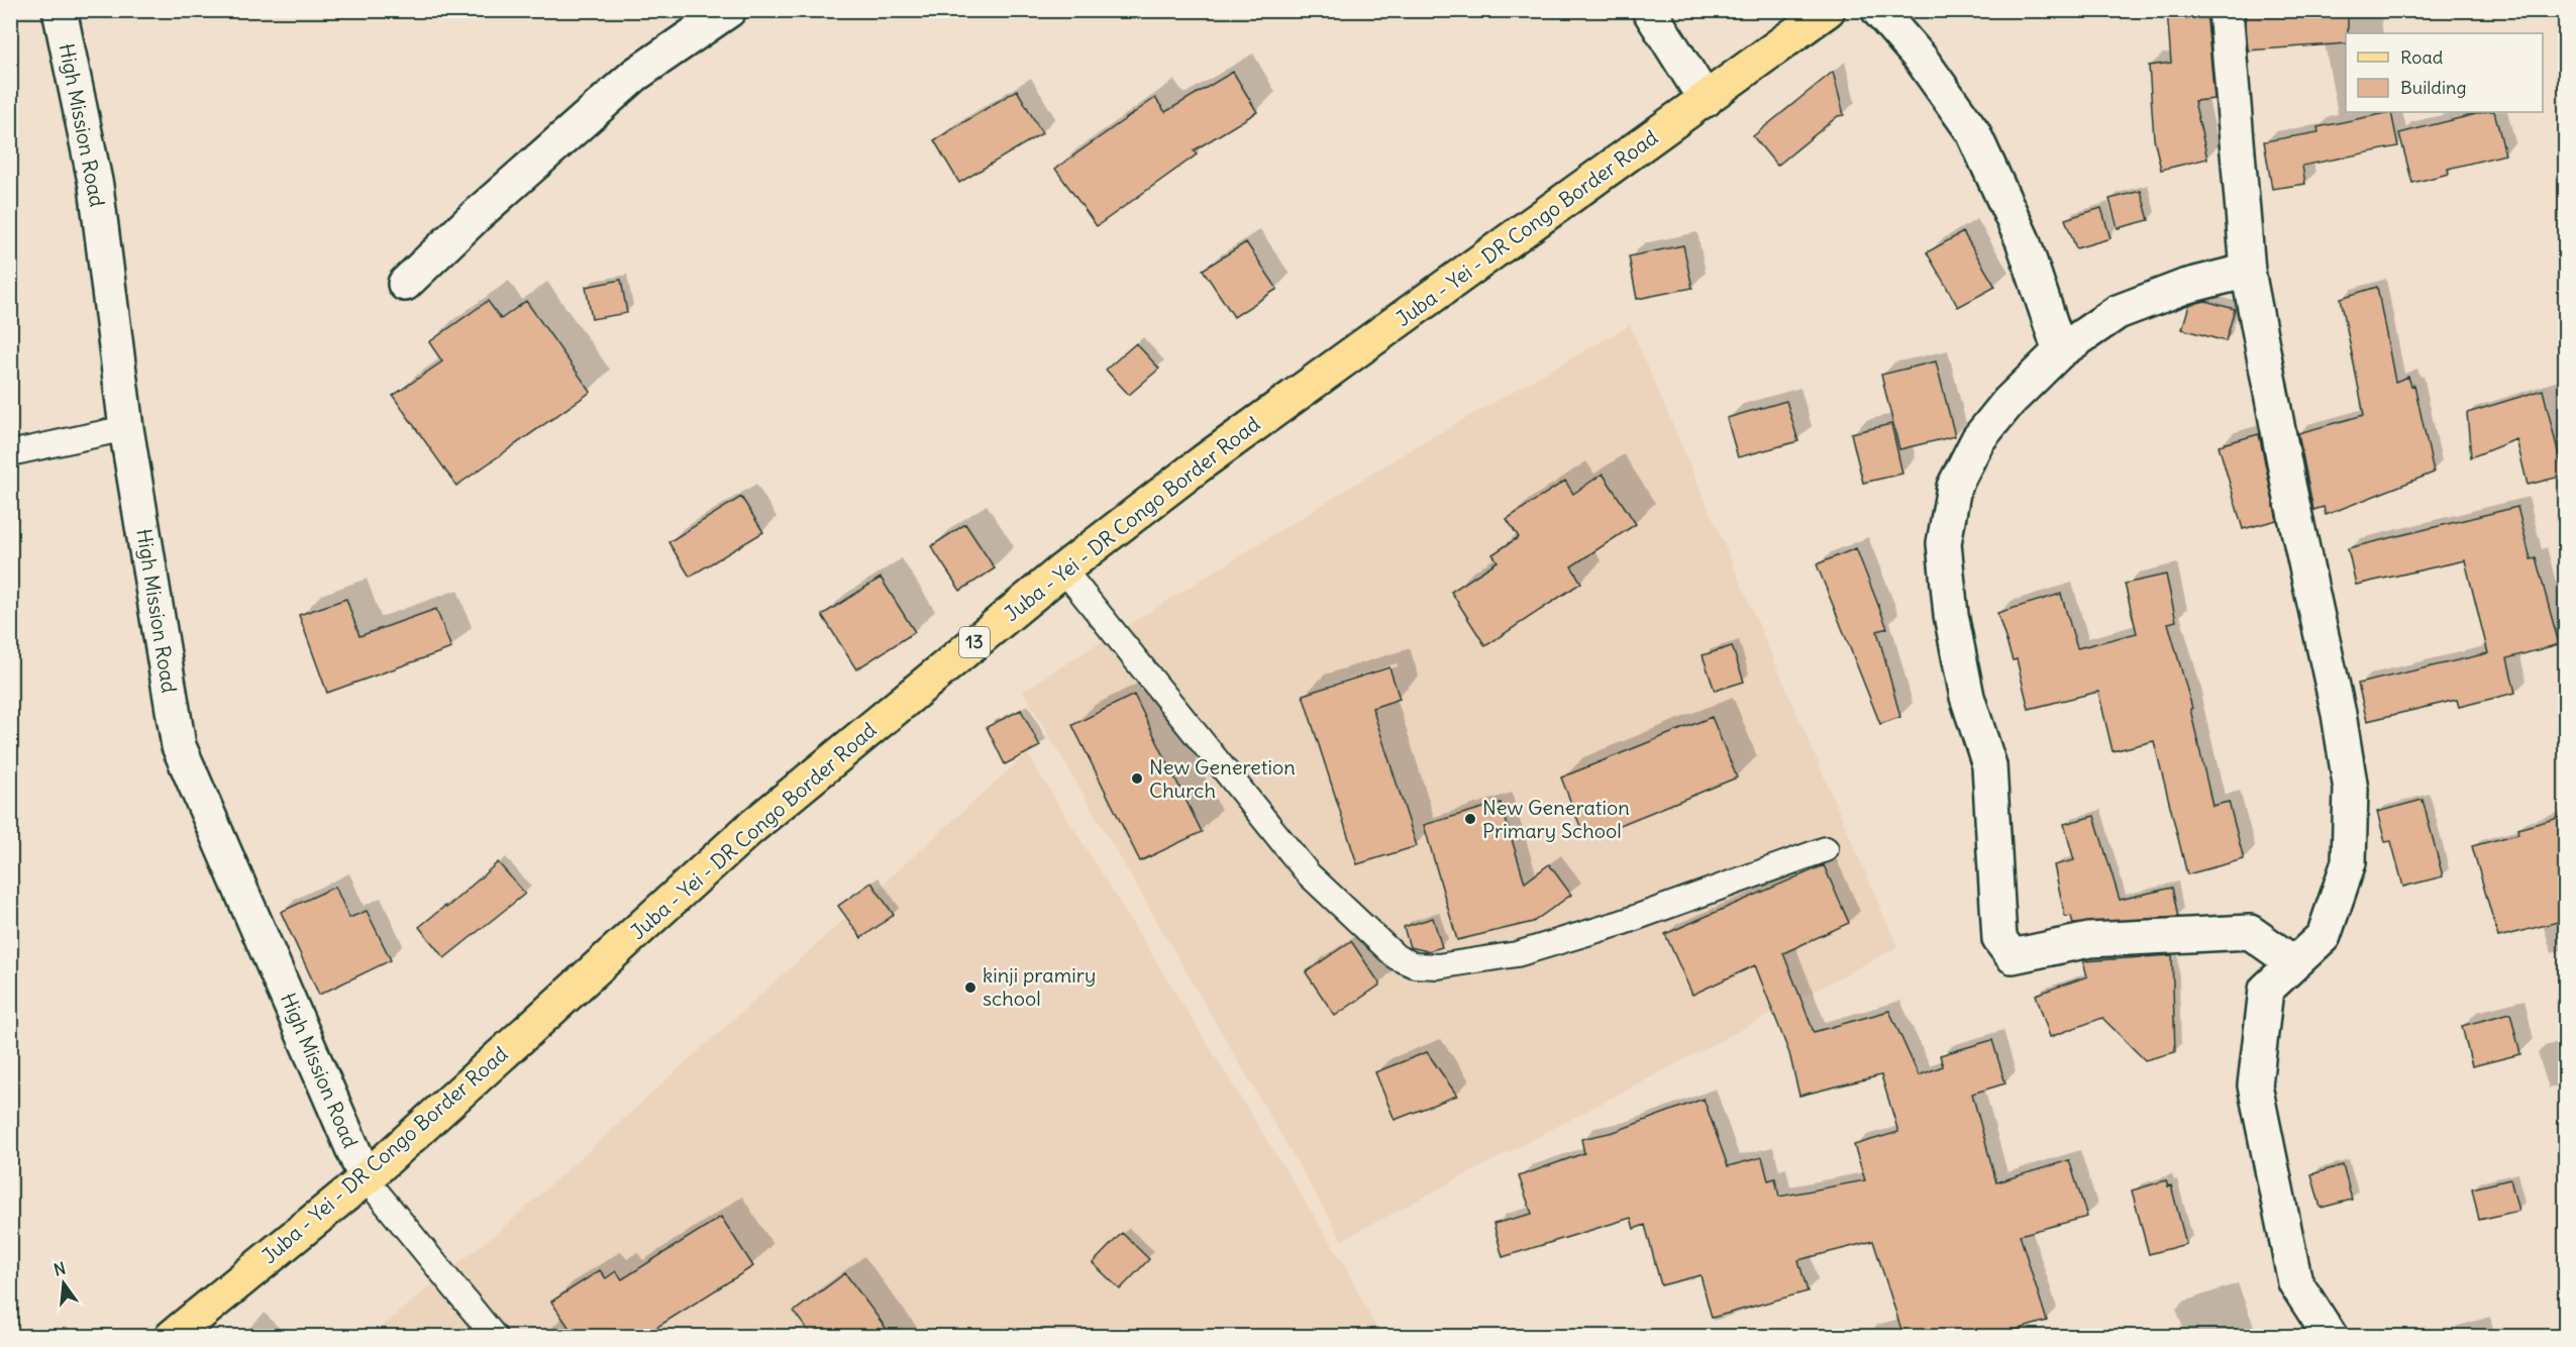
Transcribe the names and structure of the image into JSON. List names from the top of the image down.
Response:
{
  "streets": {
    "main road": ["Juba - Yei - DR Congo Border Road", "13"],
    "street": ["High Mission Road"]
  },
  "crossings": [
    ["High Mission Road", "Juba - Yei - DR Congo Border Road"]
  ],
  "places": ["New Generetion Church", "New Generation Primary School", "kinji pramiry school"],
  "legend": ["Road", "Building"],
  "north": "top"
}
